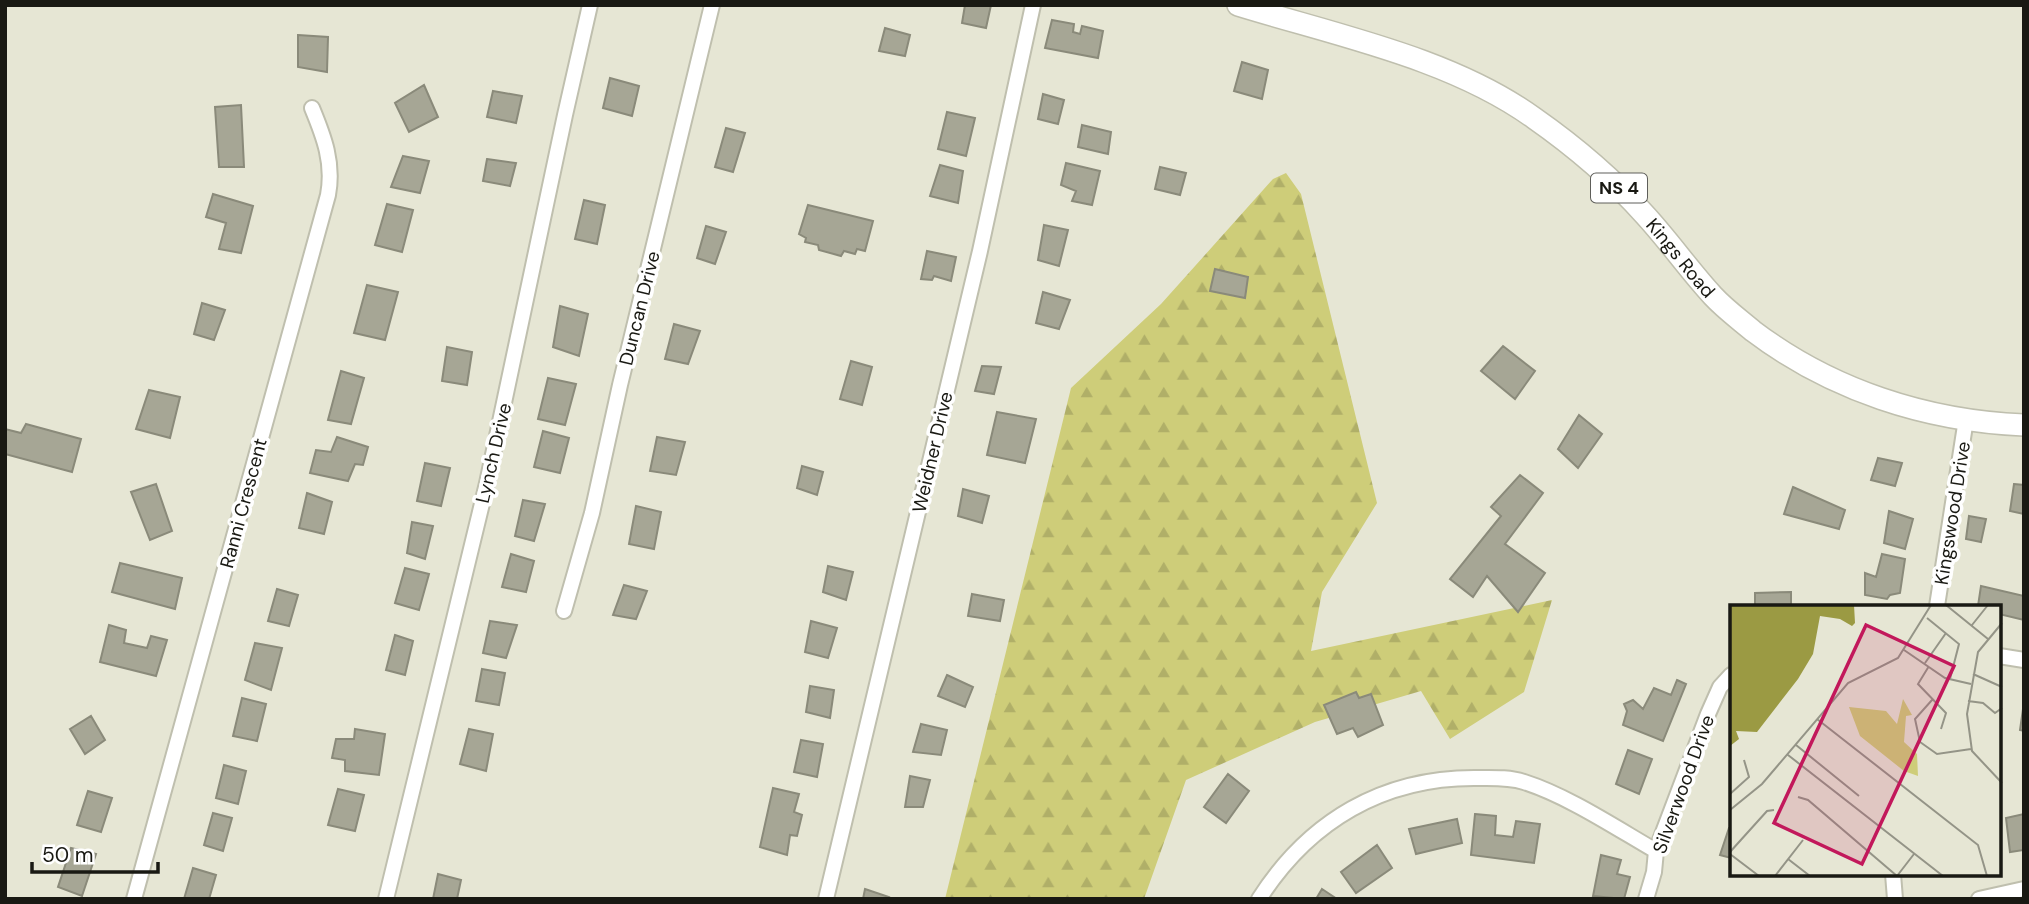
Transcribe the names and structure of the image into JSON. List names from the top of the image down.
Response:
{
  "streets": {
    "main road": ["NS 4", "Kings Road"],
    "street": [
      "Duncan Drive",
      "Weidner Drive",
      "Lynch Drive",
      "Ranni Crescent",
      "Kingswood Drive",
      "Silverwood Drive"
    ]
  },
  "crossings": [
    ["Kings Road", "Kingswood Drive"]
  ],
  "scale_bar": "50 m"
}
